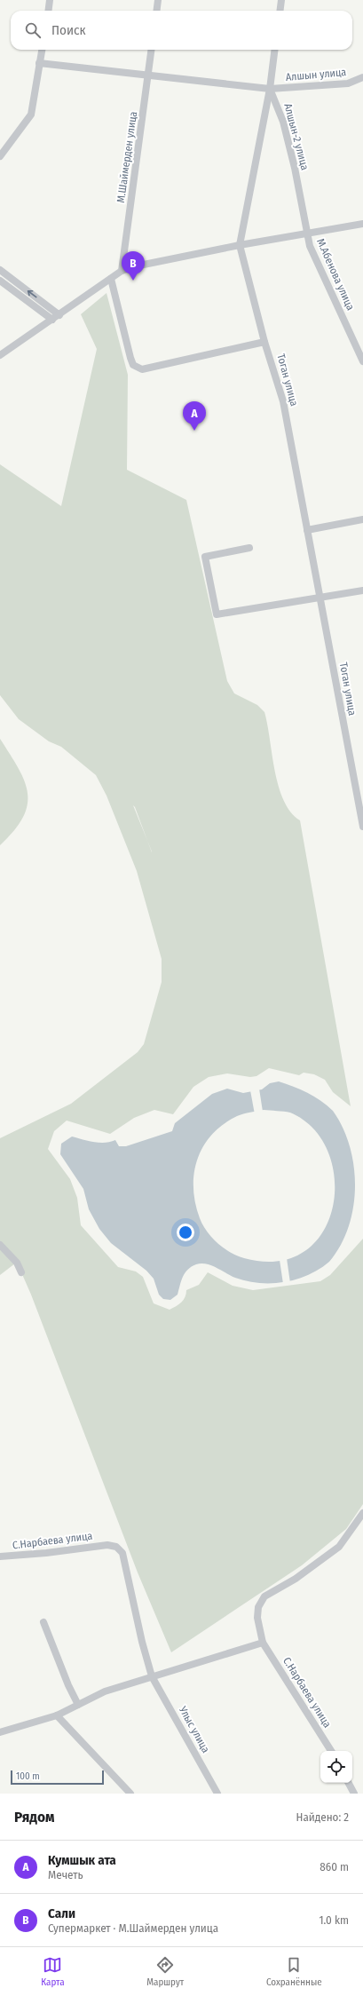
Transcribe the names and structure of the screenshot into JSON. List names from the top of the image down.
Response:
{
  "streets": {
    "street": [
      "Алшын улица",
      "Алшын-2 улица",
      "М.Шаймерден улица",
      "М.Абенова улица",
      "Тоган улица",
      "С.Нарбаева улица",
      "Улыс улица"
    ]
  },
  "crossings": [
    ["Алшын улица", "Алшын-2 улица"],
    ["Алшын улица", "М.Шаймерден улица"],
    ["Алшын-2 улица", "М.Абенова улица"],
    ["М.Шаймерден улица", "М.Абенова улица"],
    ["М.Абенова улица", "Тоган улица"],
    ["С.Нарбаева улица", "Улыс улица"]
  ],
  "scale_bar": "100 m",
  "page": {
    "search": "Поиск",
    "pins": ["B", "A"],
    "scale": "100 m",
    "heading": ["Рядом", "Найдено: 2"],
    "list": [
      {
        "mark": "A",
        "name": "Кумшык ата",
        "note": "Мечеть",
        "value": "860 m"
      },
      {
        "mark": "B",
        "name": "Сали",
        "note": "Супермаркет · М.Шаймерден улица",
        "value": "1.0 km"
      }
    ],
    "nav": ["Карта", "Маршрут", "Сохранённые"]
  }
}
